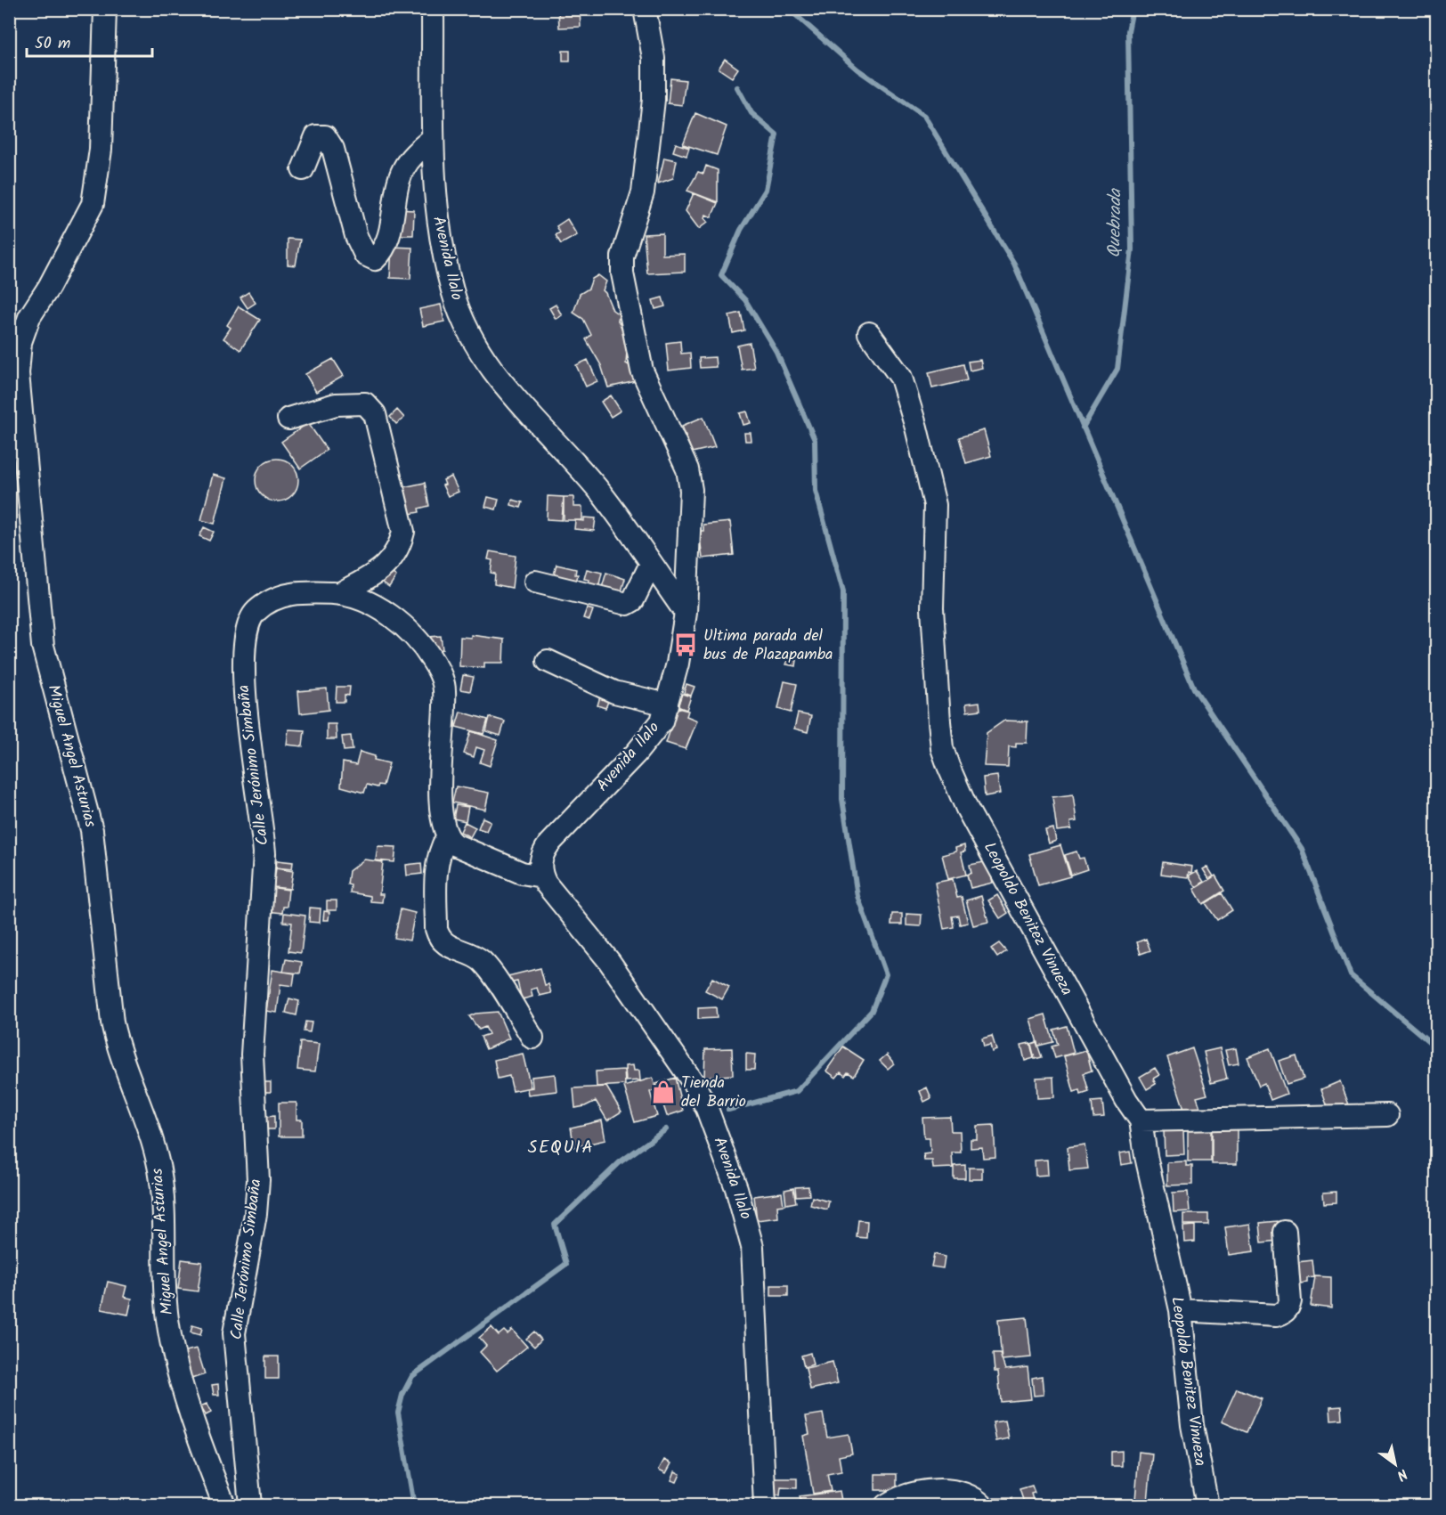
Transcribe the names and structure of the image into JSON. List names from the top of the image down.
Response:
{
  "streets": {
    "street": [
      "Avenida Ilalo",
      "Miguel Angel Asturias",
      "Calle Jerónimo Simbaña",
      "Leopoldo Benitez Vinueza"
    ]
  },
  "districts": ["SEQUIA"],
  "water": ["Quebrada"],
  "places": {
    "bus stop": ["Ultima parada del bus de Plazapamba"],
    "shop": ["Tienda del Barrio"]
  },
  "scale_bar": "50 m",
  "north": "bottom right"
}
